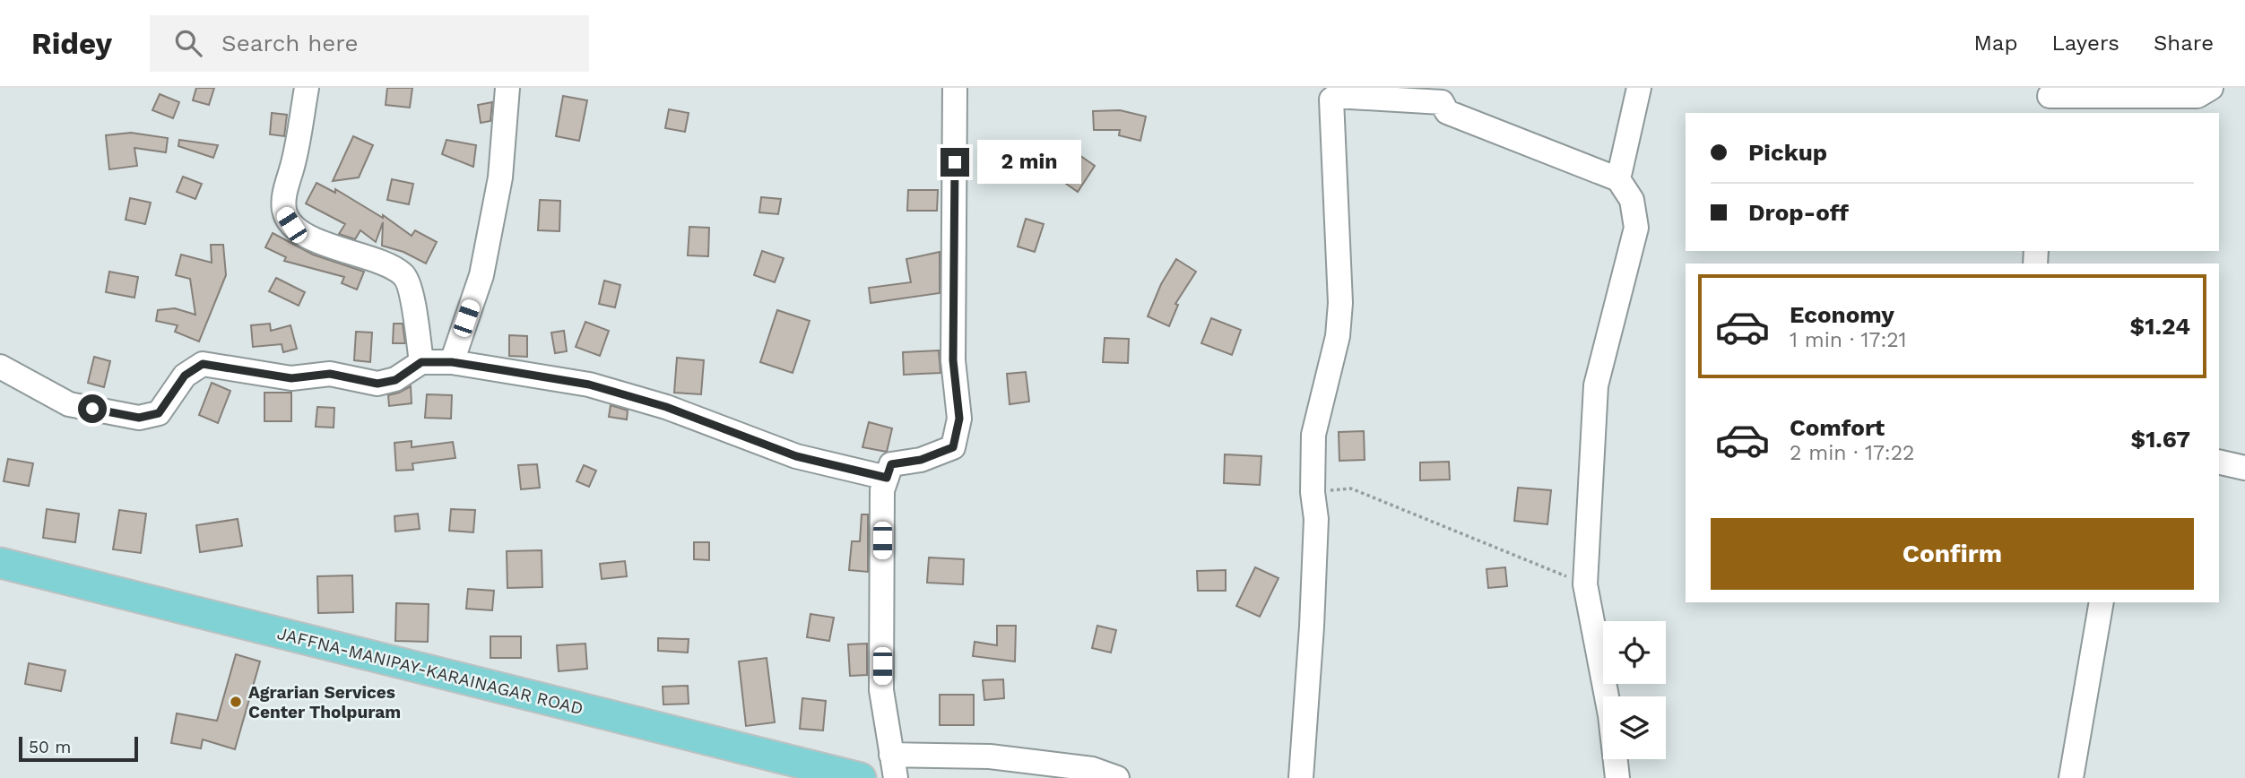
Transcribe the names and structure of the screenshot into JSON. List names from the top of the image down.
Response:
{
  "streets": {
    "main road": ["JAFFNA-MANIPAY-KARAINAGAR ROAD"]
  },
  "places": ["Agrarian Services Center Tholpuram"],
  "scale_bar": "50 m",
  "page": {
    "header": "Ridey",
    "search": "Search here",
    "nav": ["Map", "Layers", "Share"],
    "banner": ["Pickup", "Drop-off"],
    "bubble": "2 min",
    "list": [
      {
        "name": "Economy",
        "note": "1 min · 17:21",
        "value": "$1.24"
      },
      {
        "name": "Comfort",
        "note": "2 min · 17:22",
        "value": "$1.67"
      }
    ],
    "buttons": "Confirm",
    "scale": "50 m"
  }
}
